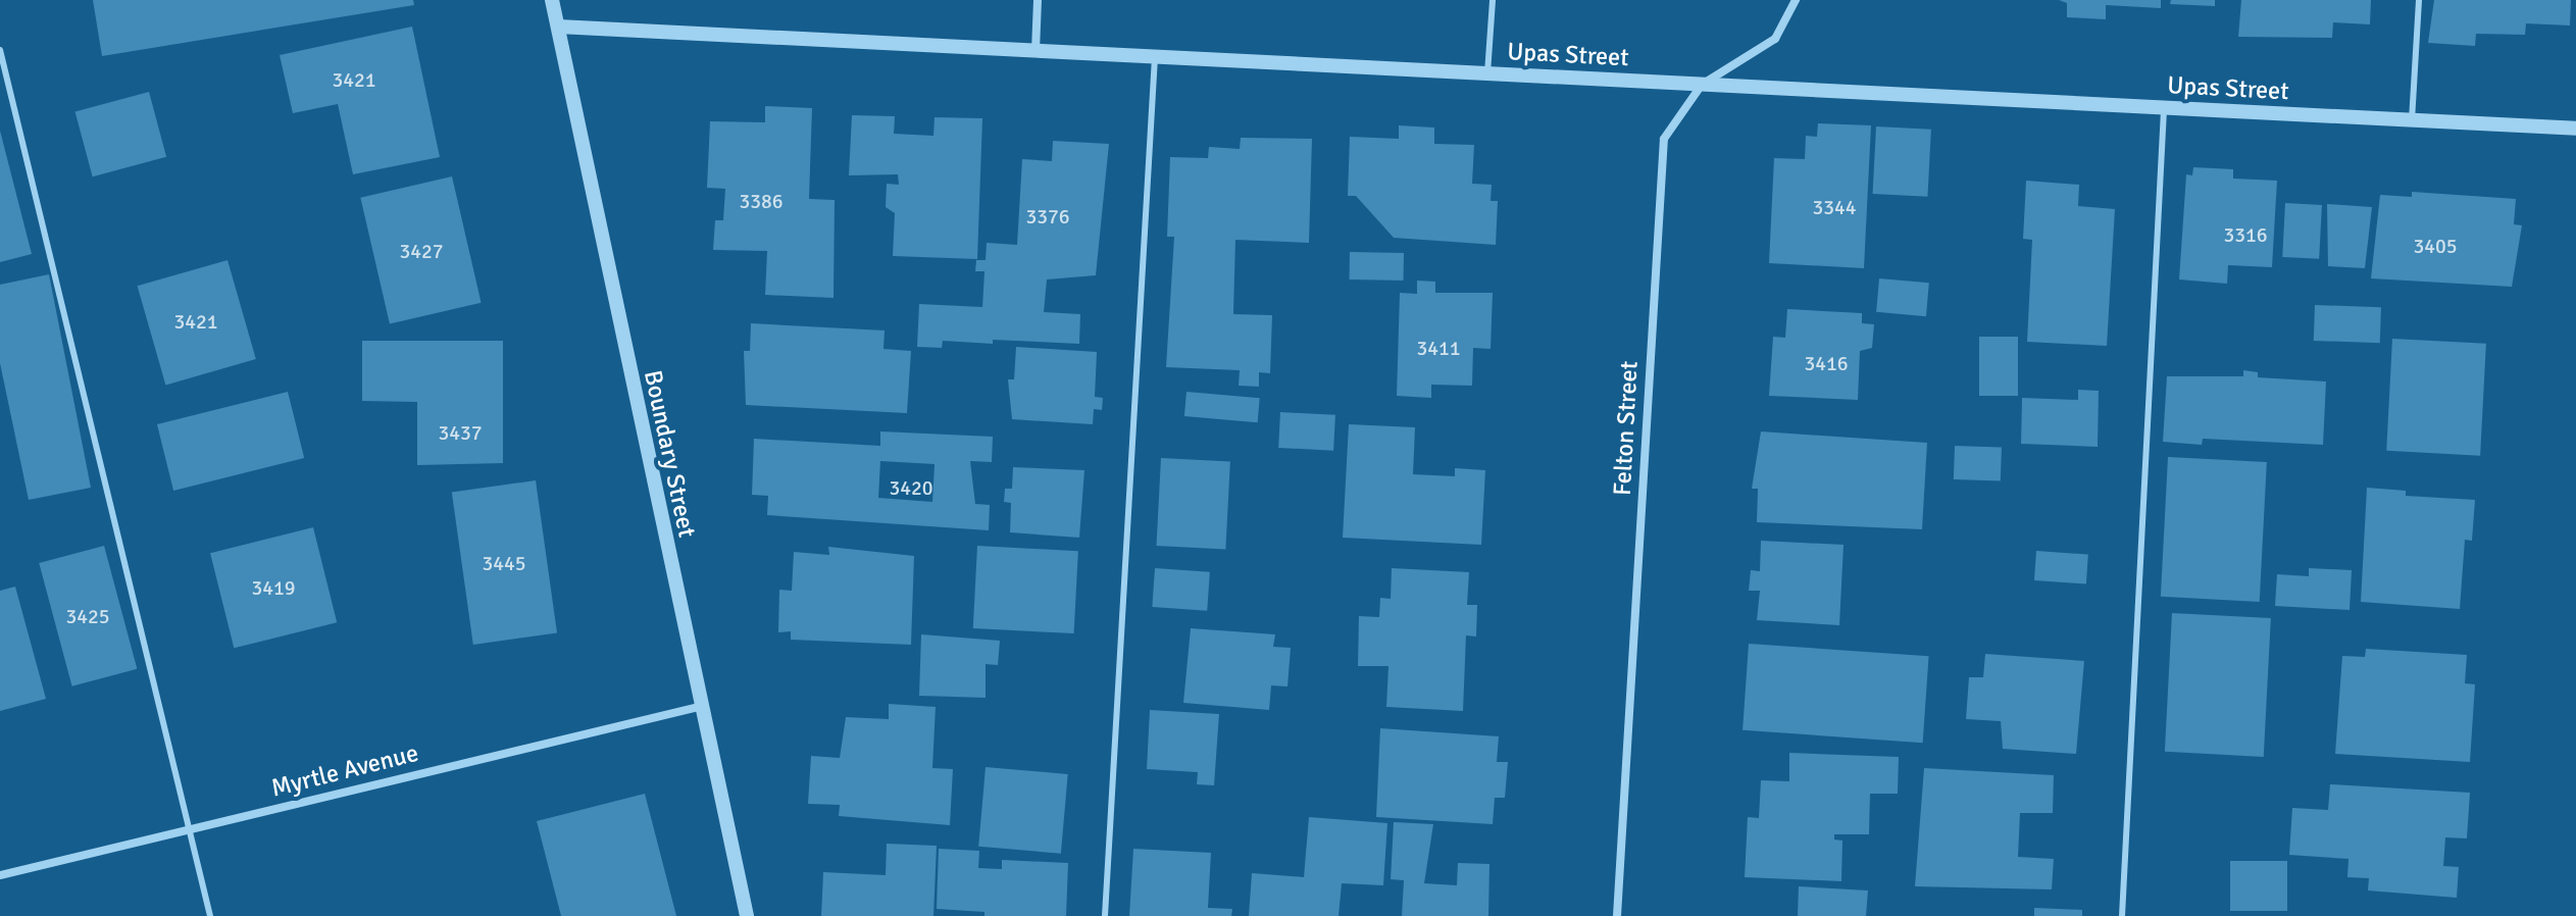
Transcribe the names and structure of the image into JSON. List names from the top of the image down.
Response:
{
  "streets": {
    "street": [
      "Upas Street",
      "Felton Street",
      "Boundary Street",
      "Myrtle Avenue"
    ]
  },
  "crossings": [
    ["Upas Street", "Felton Street"],
    ["Upas Street", "Boundary Street"],
    ["Boundary Street", "Myrtle Avenue"]
  ],
  "house_numbers": [
    "3421",
    "3386",
    "3344",
    "3376",
    "3316",
    "3405",
    "3427",
    "3421",
    "3411",
    "3416",
    "3437",
    "3420",
    "3445",
    "3419",
    "3425"
  ]
}
